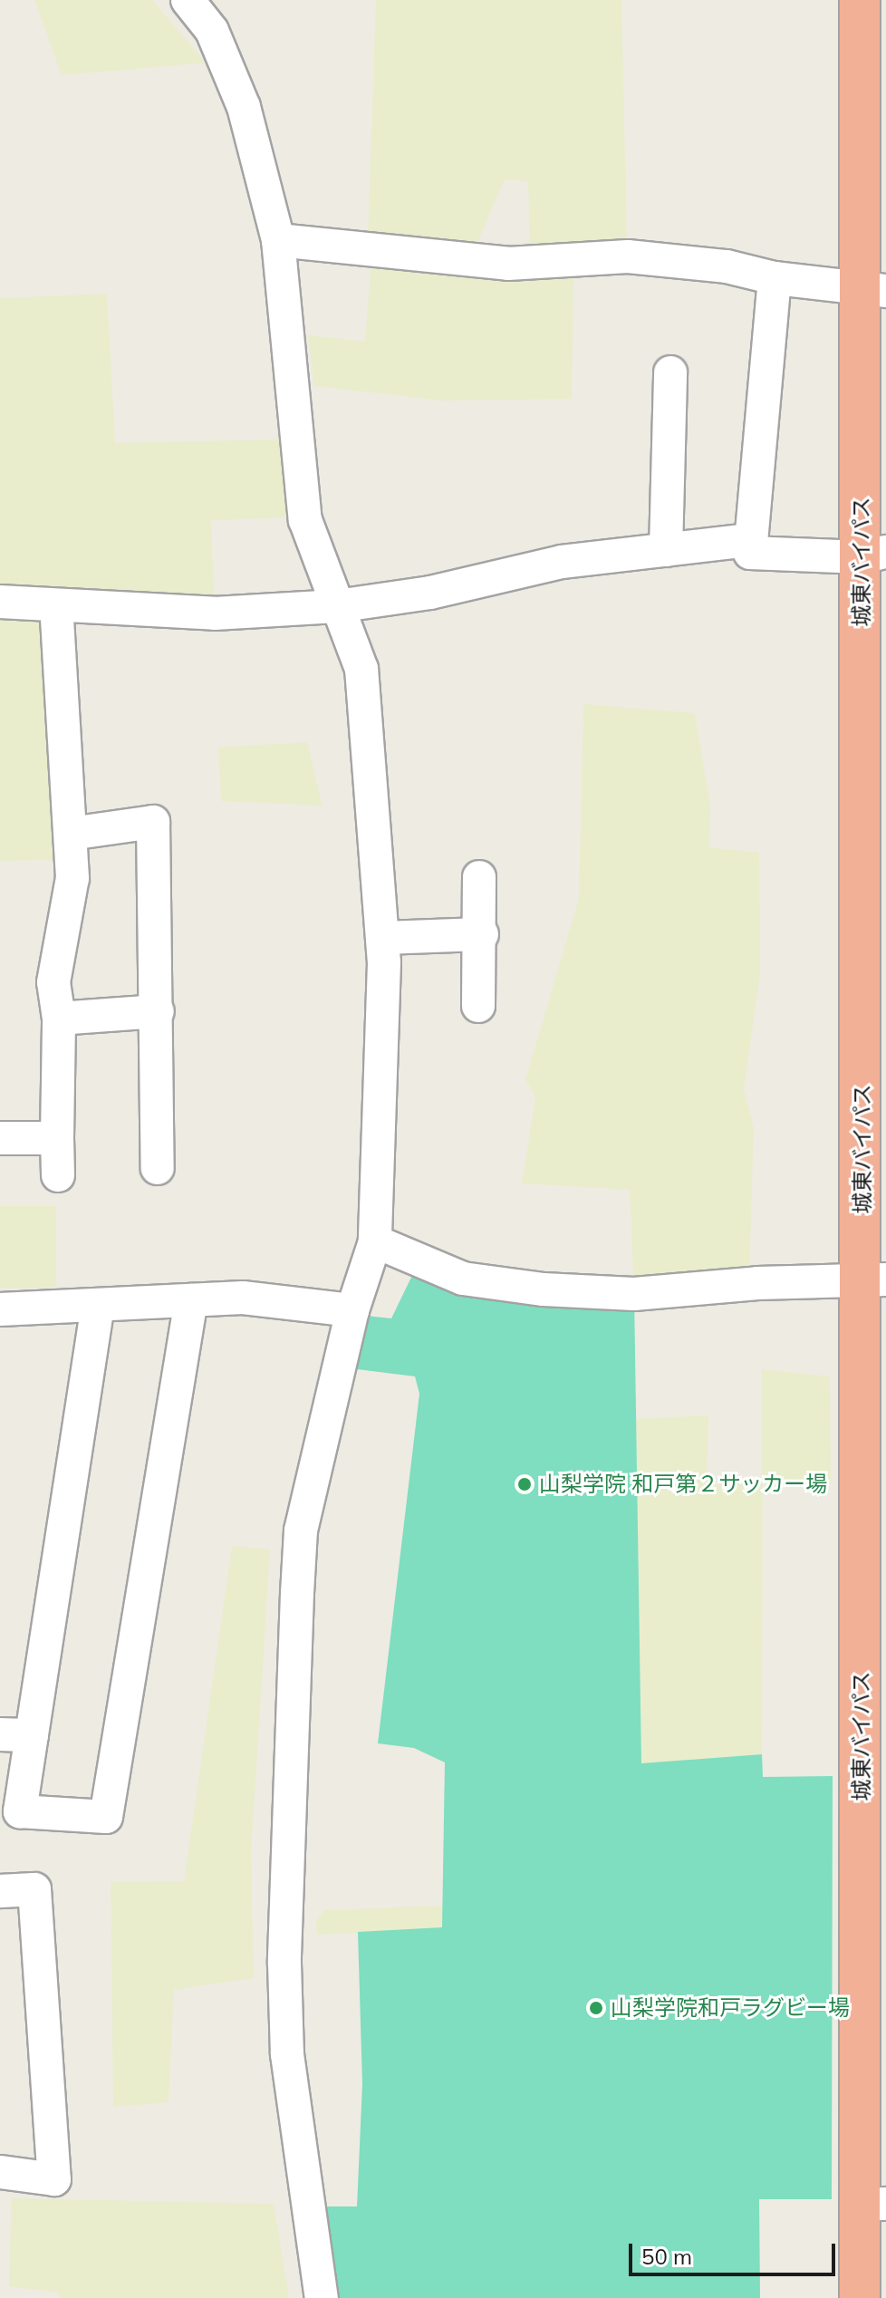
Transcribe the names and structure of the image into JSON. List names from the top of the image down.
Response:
{
  "streets": {
    "highway": ["城東バイパス"]
  },
  "places": ["山梨学院 和戸第２サッカー場", "山梨学院和戸ラグビー場"],
  "scale_bar": "50 m"
}
